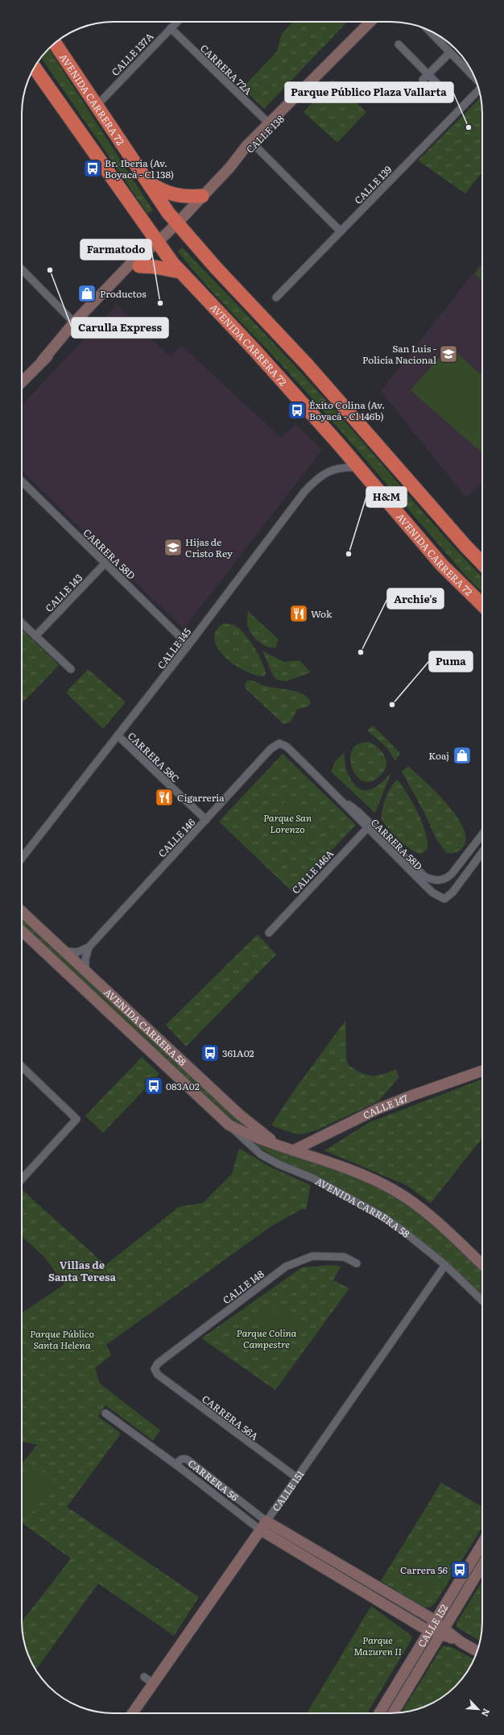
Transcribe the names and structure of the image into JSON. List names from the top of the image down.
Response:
{
  "streets": {
    "highway": ["AVENIDA CARRERA 72"],
    "main road": [
      "CALLE 138",
      "AVENIDA CARRERA 58",
      "CALLE 147",
      "CARRERA 56",
      "CALLE 151",
      "CALLE 152"
    ],
    "street": [
      "CALLE 137A",
      "CARRERA 72A",
      "CALLE 139",
      "CARRERA 58D",
      "CALLE 143",
      "CALLE 145",
      "CARRERA 58C",
      "CALLE 146",
      "CALLE 146A",
      "CALLE 148",
      "CARRERA 56A"
    ]
  },
  "crossings": [
    ["CALLE 137A", "CARRERA 72A"],
    ["CALLE 137A", "AVENIDA CARRERA 72"],
    ["CARRERA 72A", "CALLE 138"],
    ["AVENIDA CARRERA 72", "CALLE 138"],
    ["AVENIDA CARRERA 72", "CALLE 145"],
    ["CARRERA 58D", "CALLE 143"],
    ["CARRERA 58D", "CALLE 145"],
    ["CARRERA 58D", "CALLE 146"],
    ["CARRERA 58D", "CALLE 146A"],
    ["CALLE 145", "CARRERA 58C"],
    ["CARRERA 58C", "CALLE 146"],
    ["AVENIDA CARRERA 58", "CALLE 147"],
    ["AVENIDA CARRERA 58", "CALLE 151"],
    ["CALLE 148", "CARRERA 56A"],
    ["CARRERA 56A", "CALLE 151"],
    ["CARRERA 56", "CALLE 151"],
    ["CARRERA 56", "CALLE 152"]
  ],
  "districts": ["Villas de Santa Teresa"],
  "parks": [
    "Parque San Lorenzo",
    "Parque Colina Campestre",
    "Parque Público Santa Helena",
    "Parque Mazuren II"
  ],
  "places": {
    "other": [
      "Parque Público Plaza Vallarta",
      "Carulla Express",
      "Farmatodo",
      "H&M",
      "Archie's",
      "Puma"
    ],
    "bus stop": [
      "Br. Iberia (Av. Boyacá - Cl 138)",
      "Éxito Colina (Av. Boyacá - Cl 146b)",
      "361A02",
      "083A02",
      "Carrera 56"
    ],
    "shop": ["Productos", "Koaj"],
    "school or university": ["San Luis - Policía Nacional", "Hijas de Cristo Rey"],
    "restaurant": ["Wok", "Cigarreria"]
  },
  "north": "bottom right"
}
